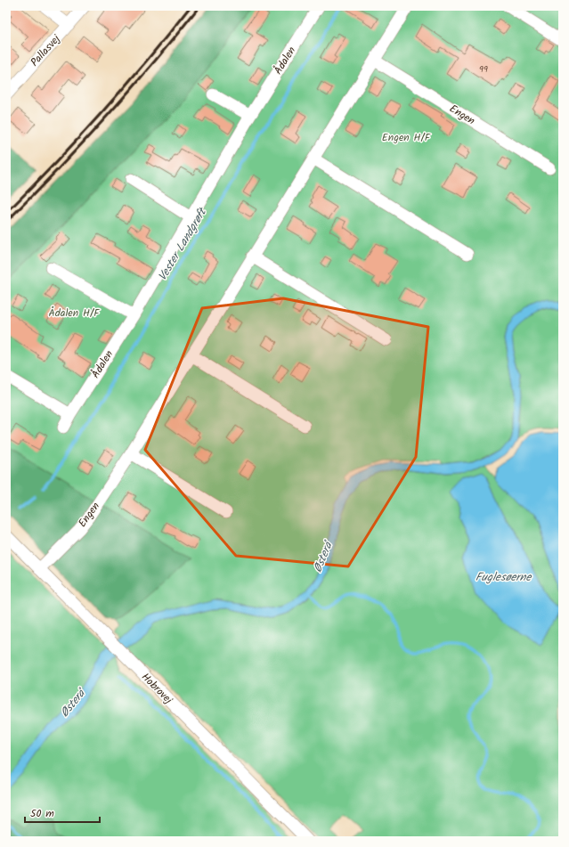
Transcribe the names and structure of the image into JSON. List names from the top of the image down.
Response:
{
  "streets": {
    "street": [
      "Pallasvej",
      "Ådalen",
      "Engen",
      "Hobrovej"
    ]
  },
  "crossings": [
    ["Engen", "Hobrovej"]
  ],
  "water": ["Vester Landgrøft", "Østerå", "Fuglesøerne"],
  "parks": ["Engen H/F", "Ådalen H/F"],
  "house_numbers": ["99"],
  "scale_bar": "50 m"
}
